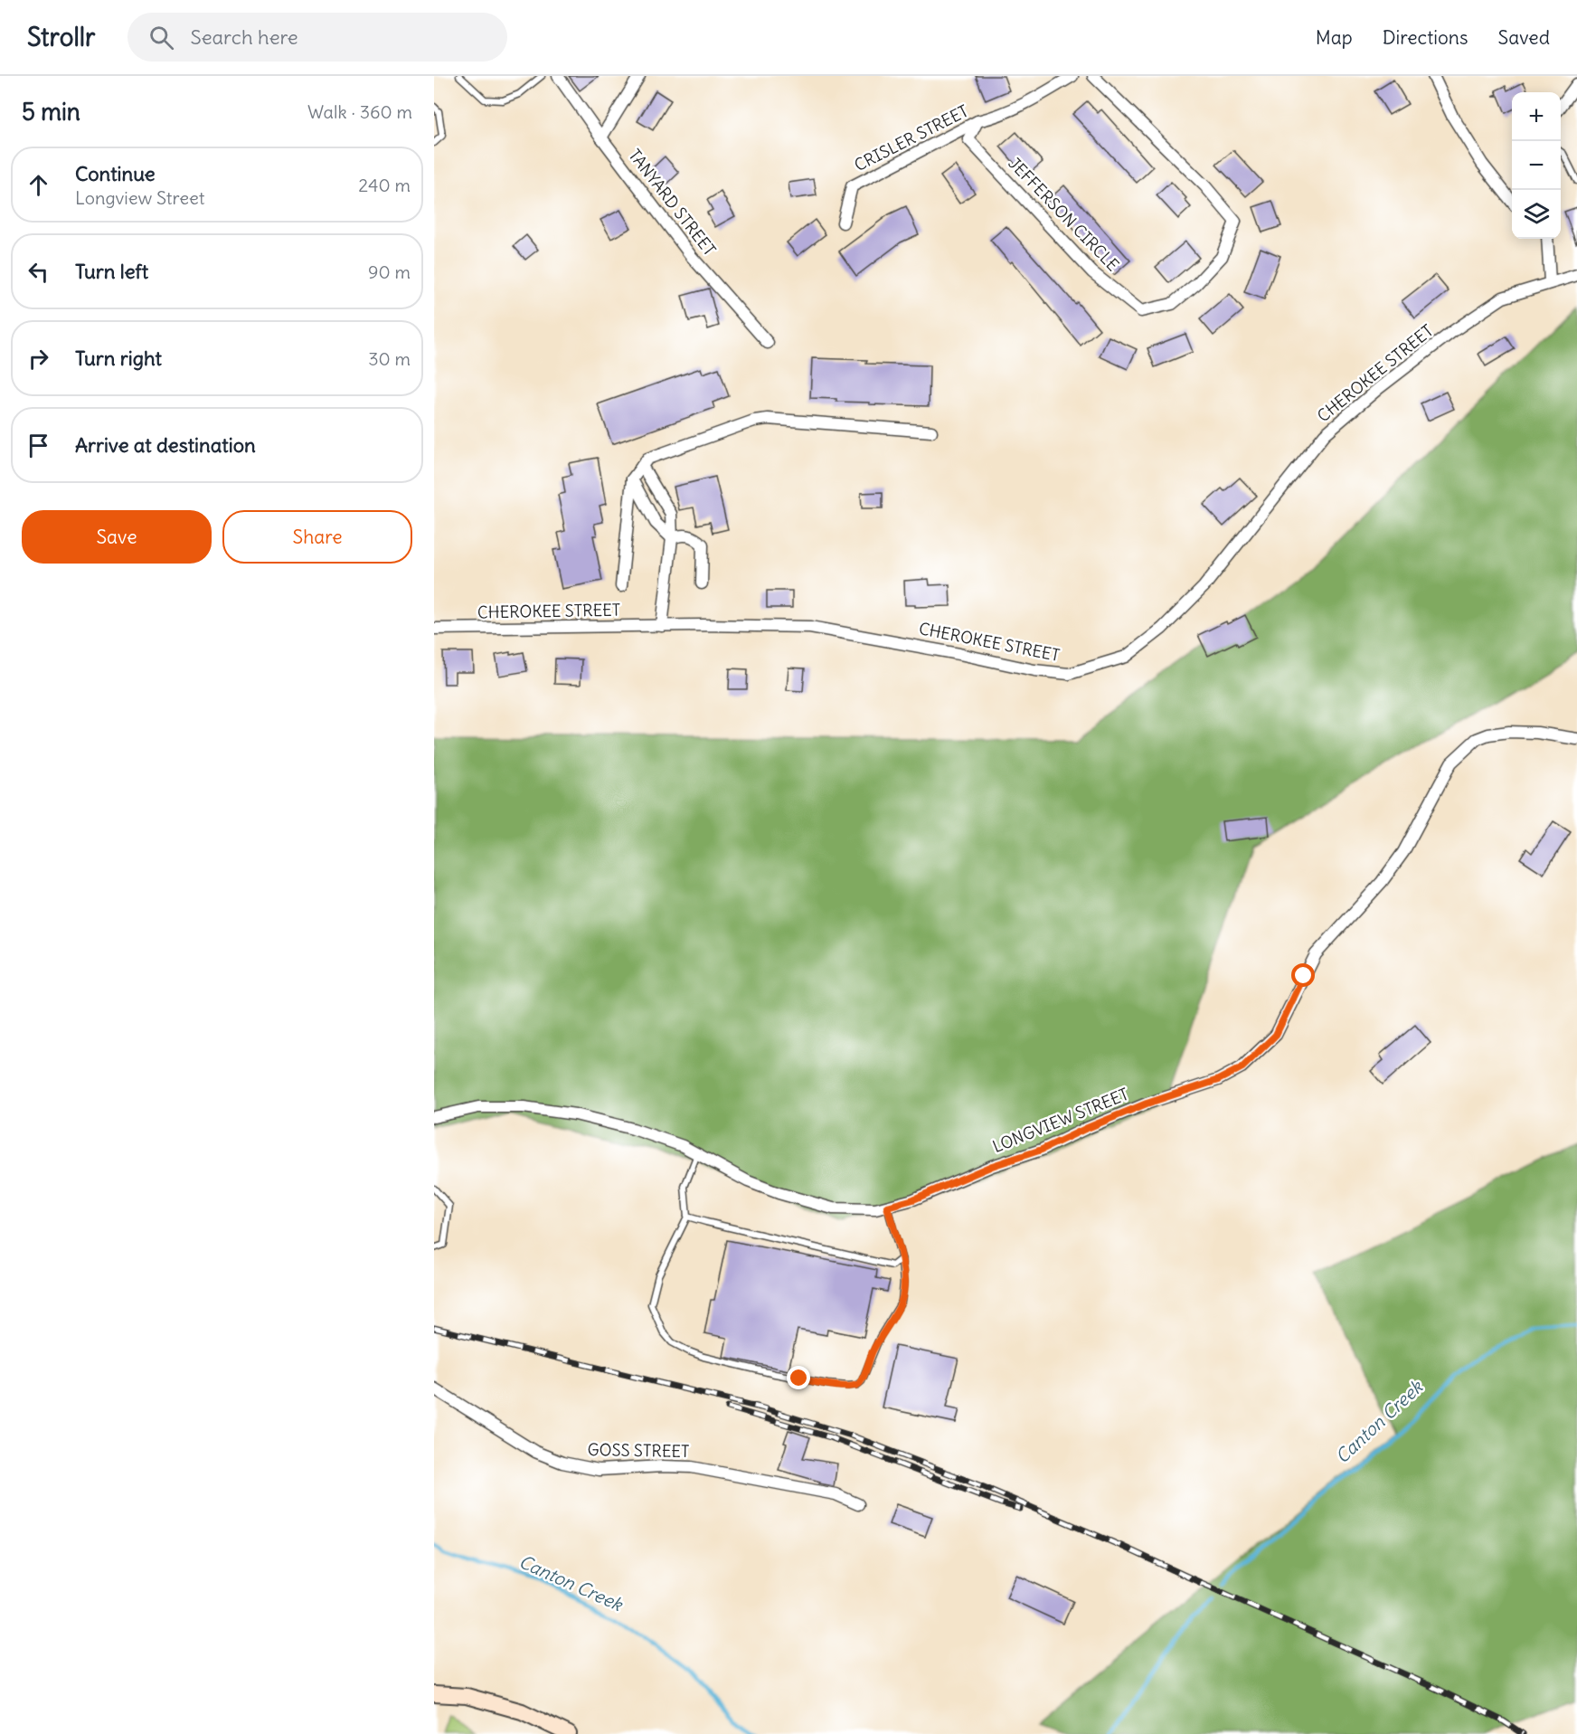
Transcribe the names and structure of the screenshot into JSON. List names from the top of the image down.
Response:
{
  "streets": {
    "street": [
      "CRISLER STREET",
      "TANYARD STREET",
      "JEFFERSON CIRCLE",
      "CHEROKEE STREET",
      "LONGVIEW STREET",
      "GOSS STREET"
    ]
  },
  "crossings": [
    ["CRISLER STREET", "JEFFERSON CIRCLE"]
  ],
  "water": ["Canton Creek"],
  "page": {
    "header": "Strollr",
    "search": "Search here",
    "nav": ["Map", "Directions", "Saved"],
    "heading": ["5 min", "Walk · 360 m"],
    "map_buttons": ["+", "−"],
    "list": [
      ["Continue", "Longview Street", "240 m"],
      ["Turn left", "90 m"],
      ["Turn right", "30 m"],
      "Arrive at destination"
    ],
    "buttons": ["Save", "Share"]
  }
}
